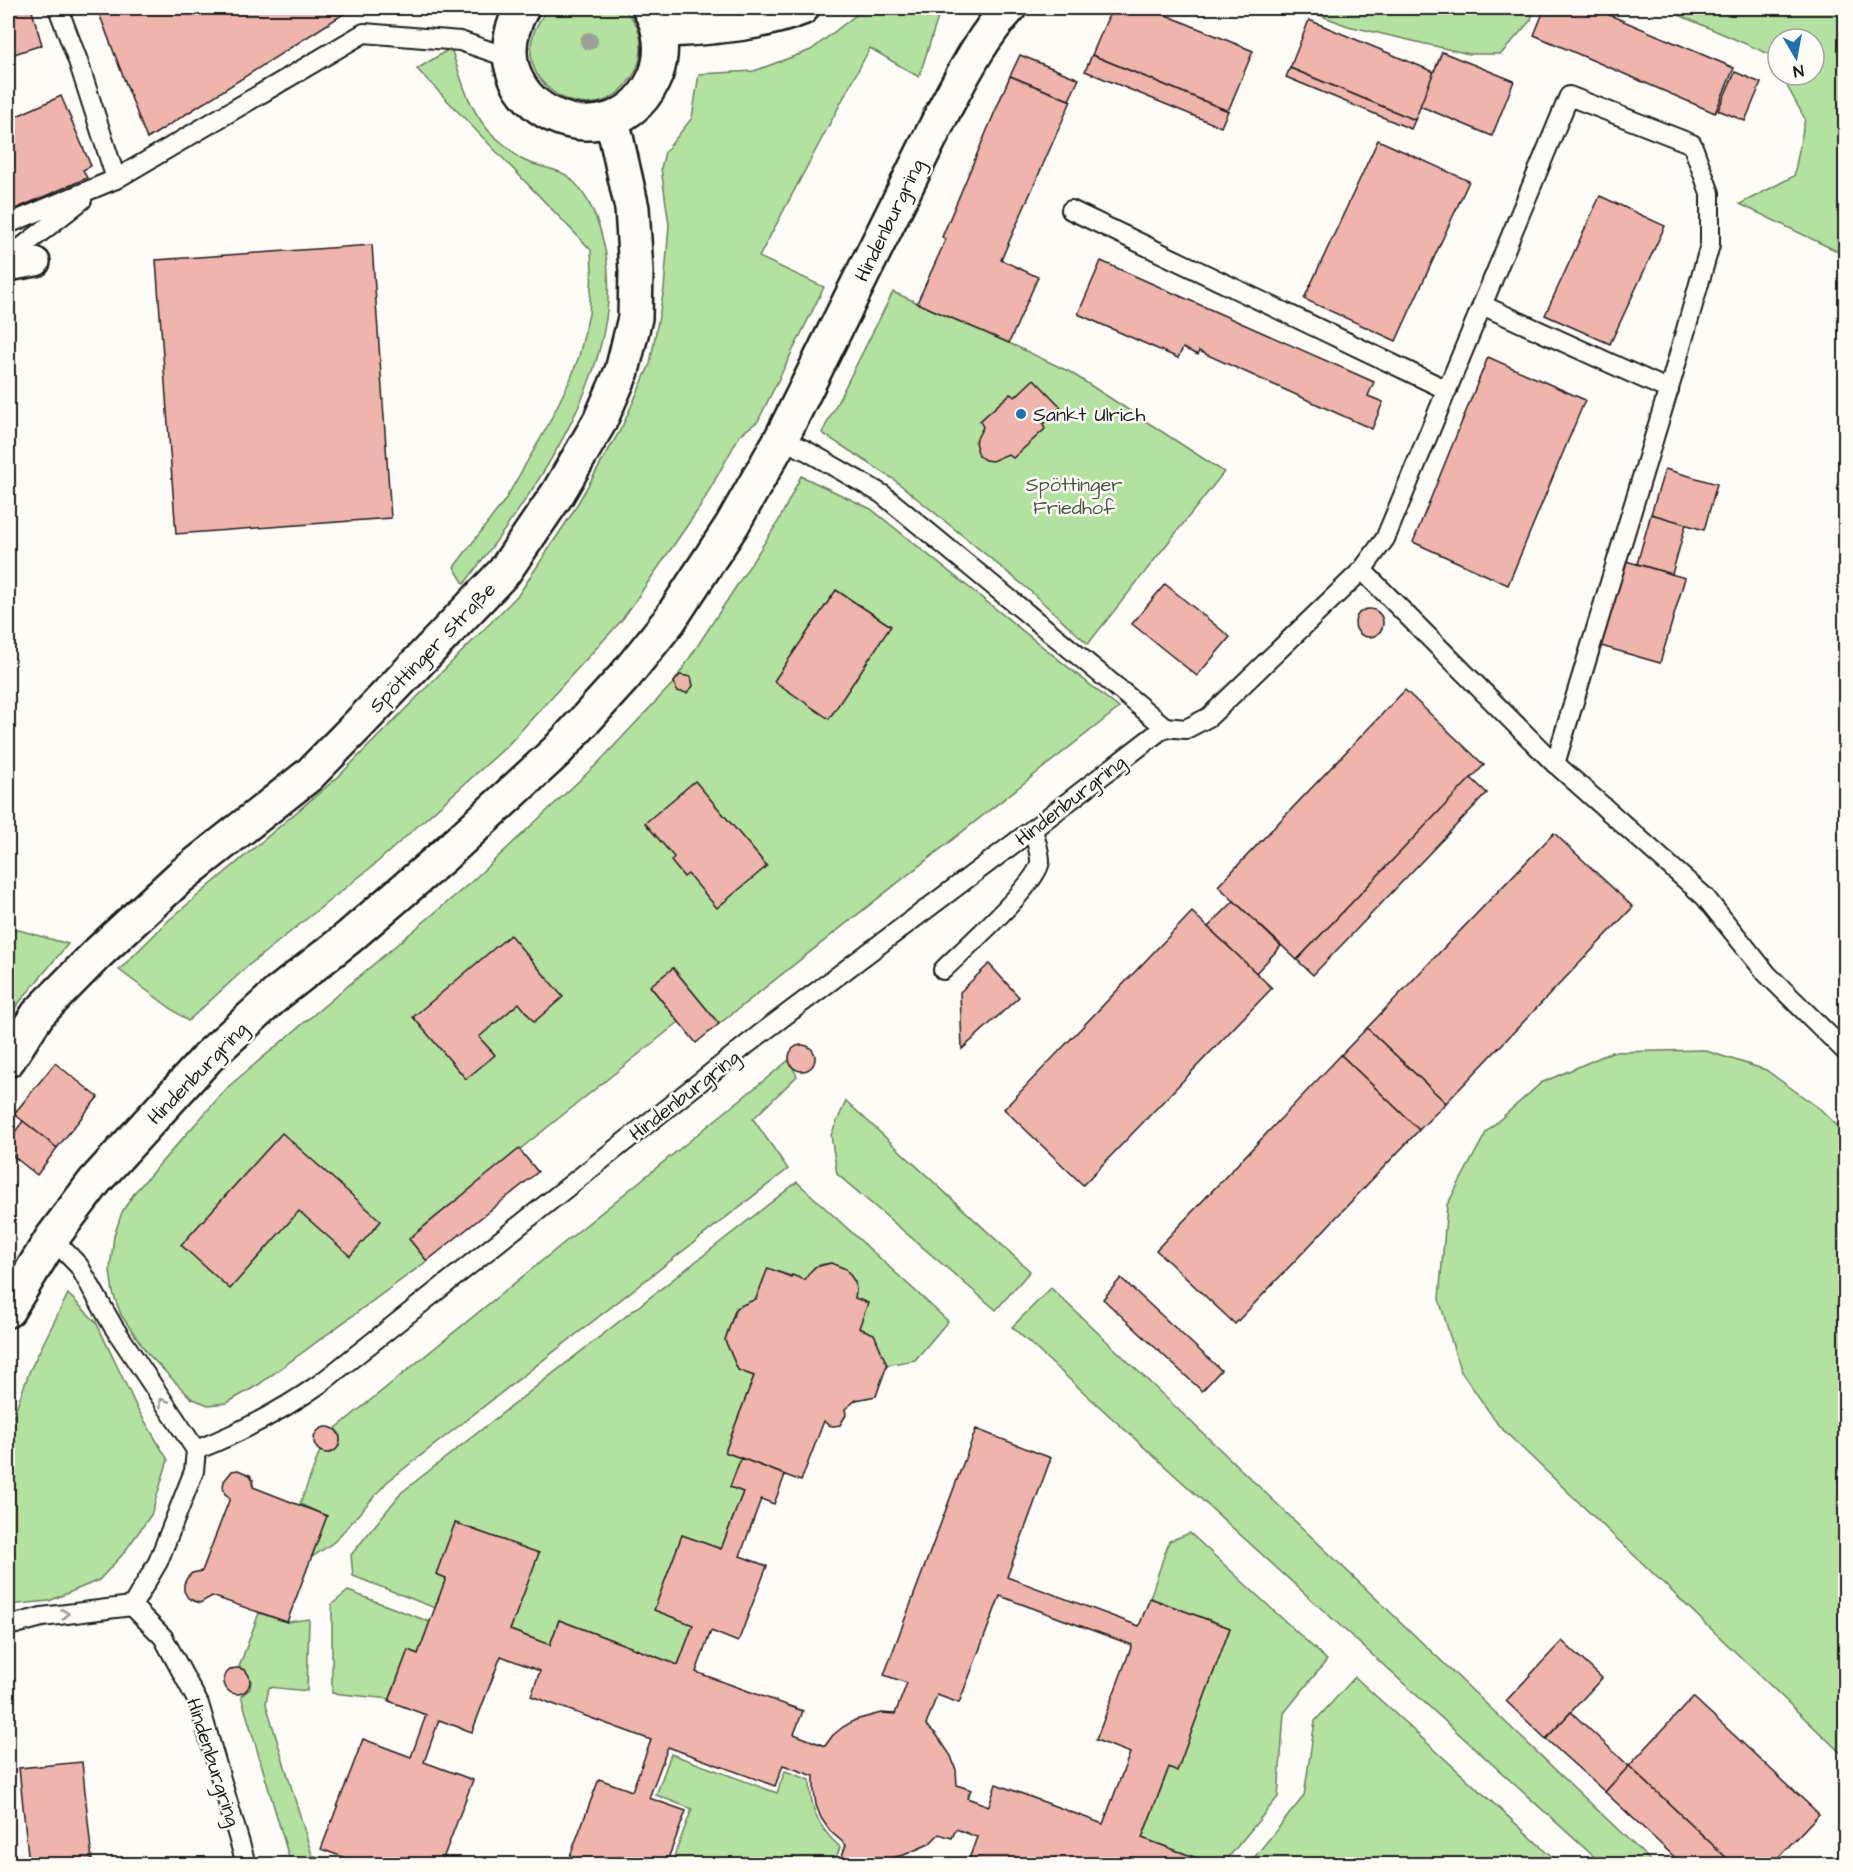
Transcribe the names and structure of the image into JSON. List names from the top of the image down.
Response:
{
  "streets": {
    "main road": ["Hindenburgring", "Spöttinger Straße"]
  },
  "parks": ["Spöttinger Friedhof"],
  "places": ["Sankt Ulrich"],
  "north": "bottom"
}
